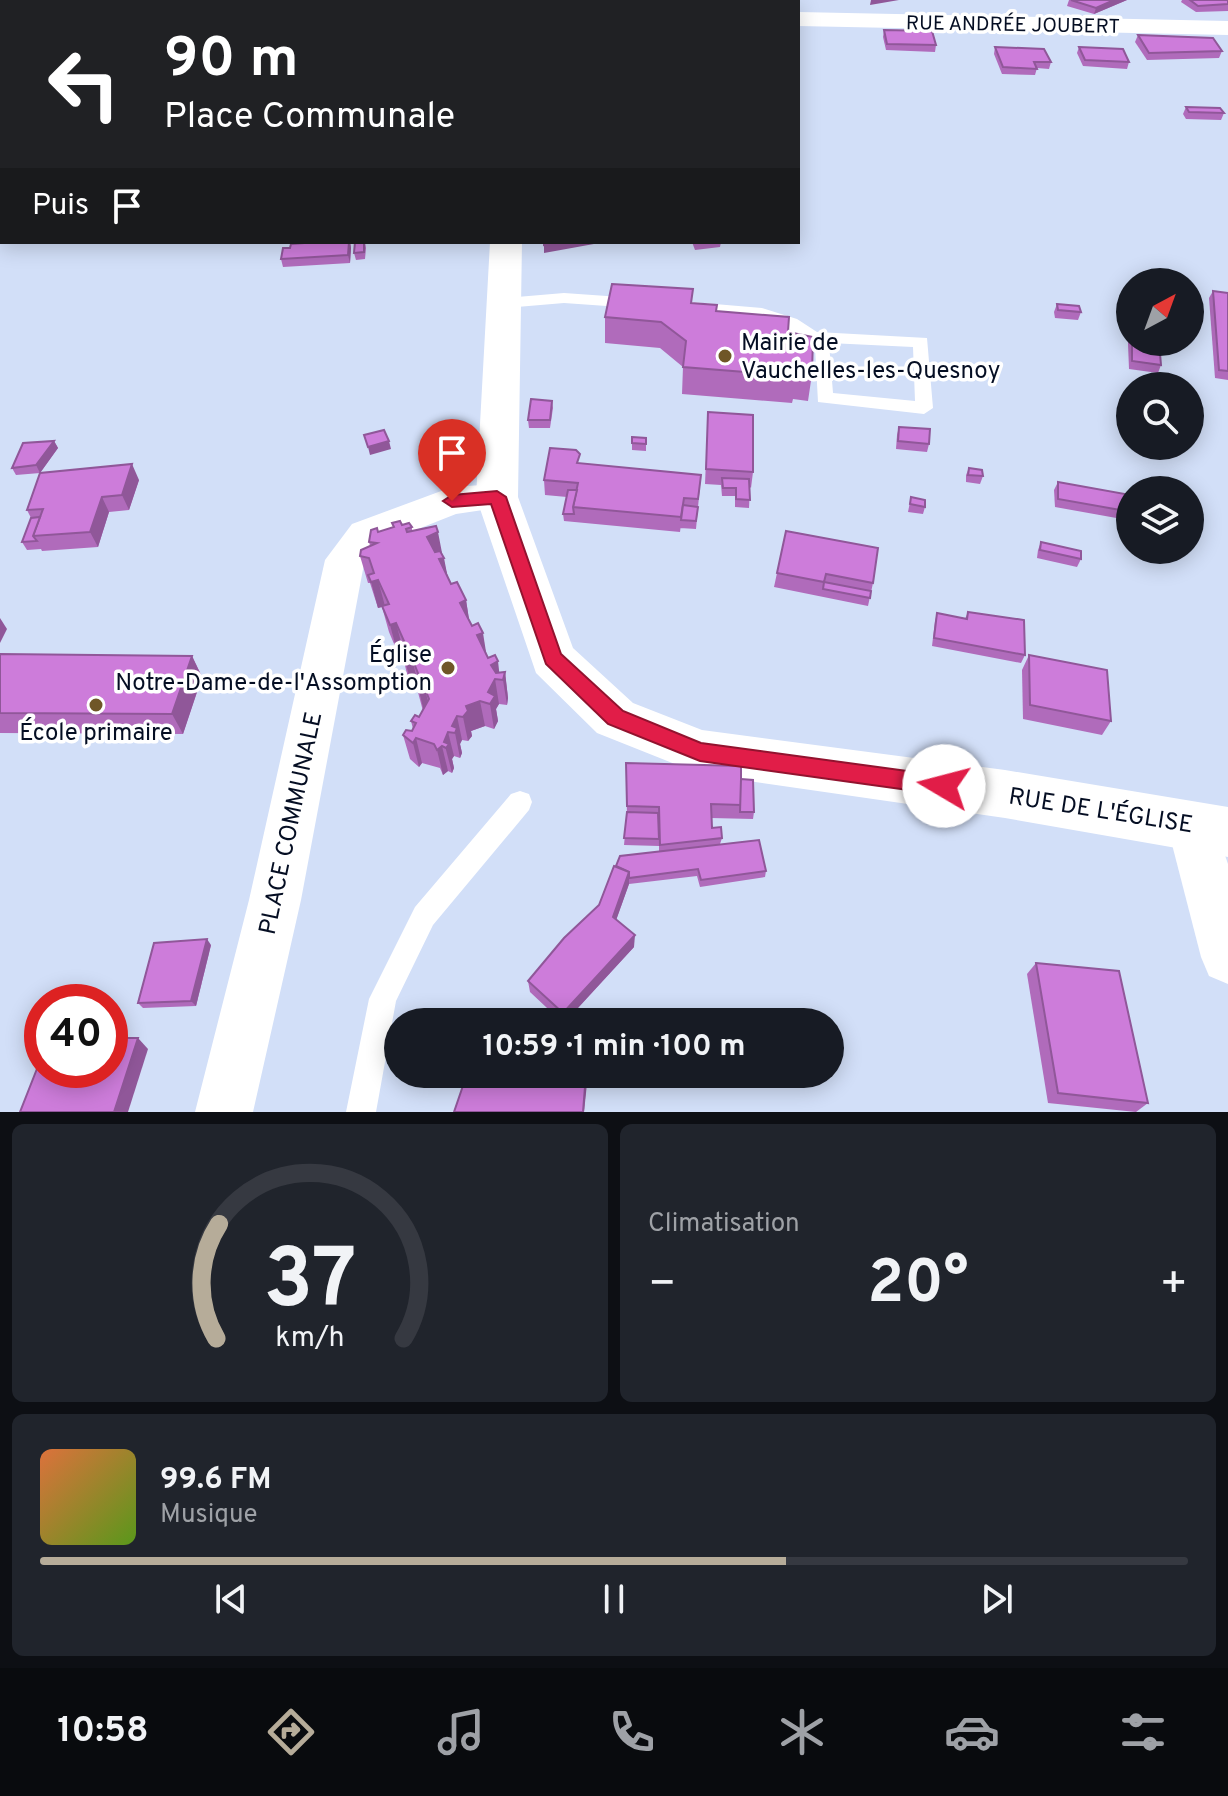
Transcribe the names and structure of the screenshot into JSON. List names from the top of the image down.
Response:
{
  "streets": {
    "street": ["RUE ANDRÉE JOUBERT", "RUE DE L'ÉGLISE", "PLACE COMMUNALE"]
  },
  "crossings": [
    ["RUE DE L'ÉGLISE", "PLACE COMMUNALE"]
  ],
  "places": ["Mairie de Vauchelles-les-Quesnoy", "Église Notre-Dame-de-l'Assomption", "École primaire"],
  "north": "top right",
  "page": {
    "turn": ["90 m", "Place Communale"],
    "then": "Puis",
    "limit": "40",
    "trip": "10:59 · 1 min · 100 m",
    "tile": "Climatisation",
    "heat": ["−", "20°", "+"],
    "song": ["99.6 FM", "Musique"],
    "tabs": "10:58",
    "gauge": ["37", "km/h"]
  }
}
